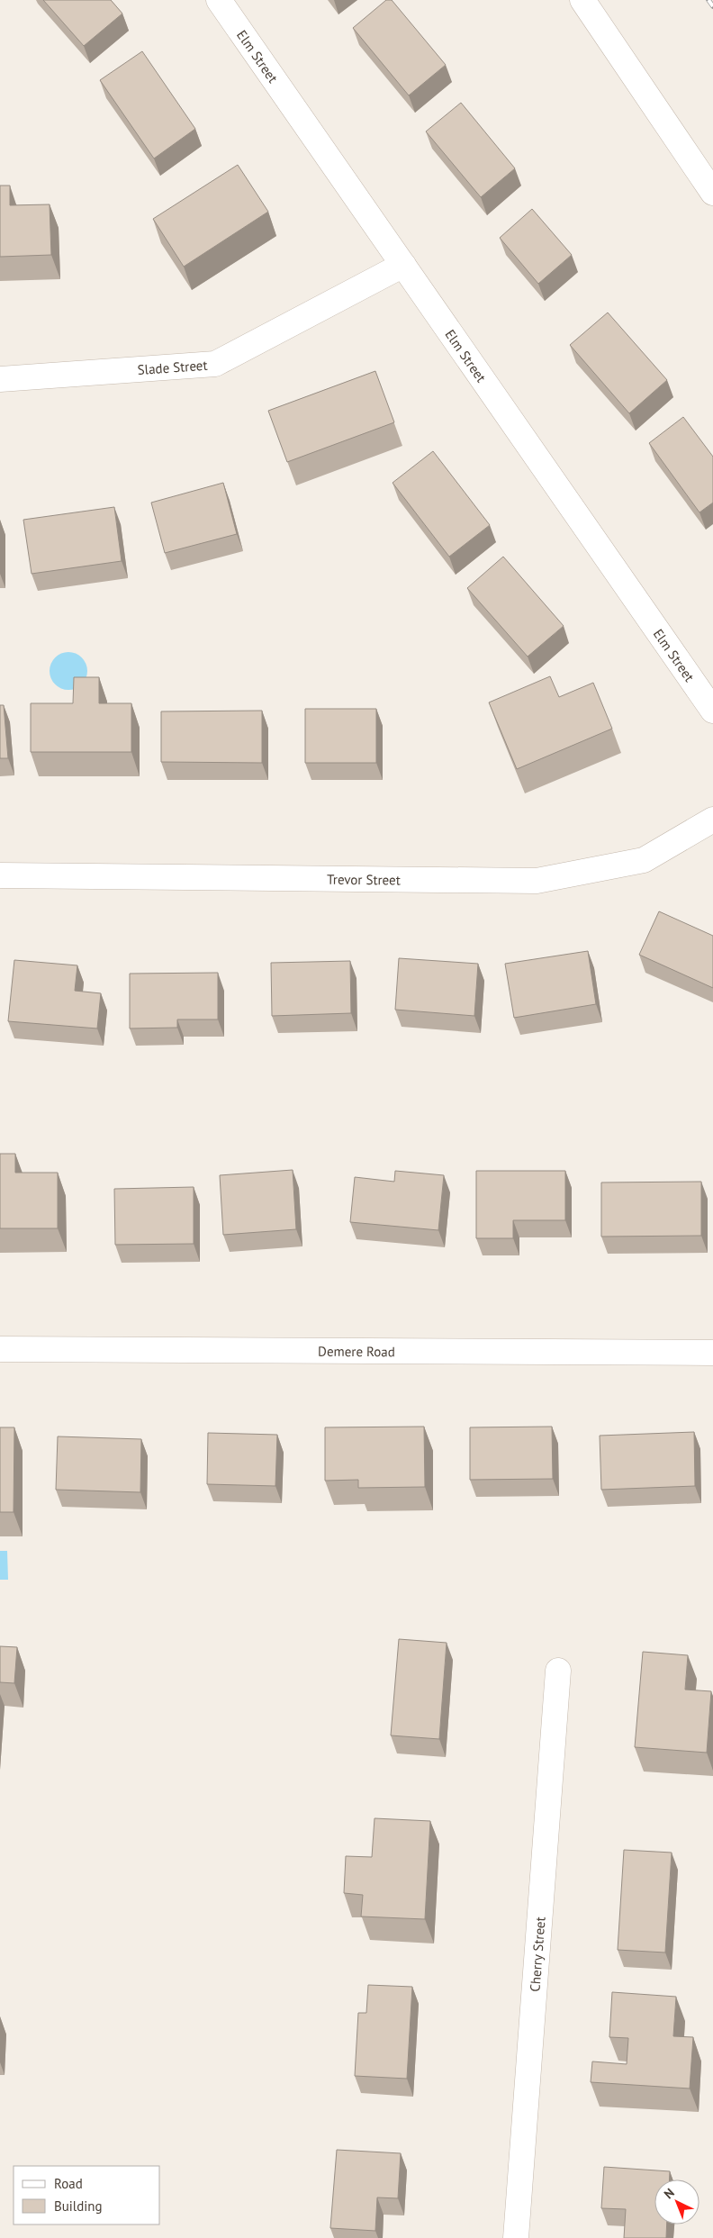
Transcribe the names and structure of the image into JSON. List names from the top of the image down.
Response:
{
  "streets": {
    "street": [
      "Elm Street",
      "Slade Street",
      "Trevor Street",
      "Demere Road",
      "Cherry Street"
    ]
  },
  "crossings": [
    ["Elm Street", "Slade Street"]
  ],
  "legend": ["Road", "Building"],
  "north": "top left"
}
